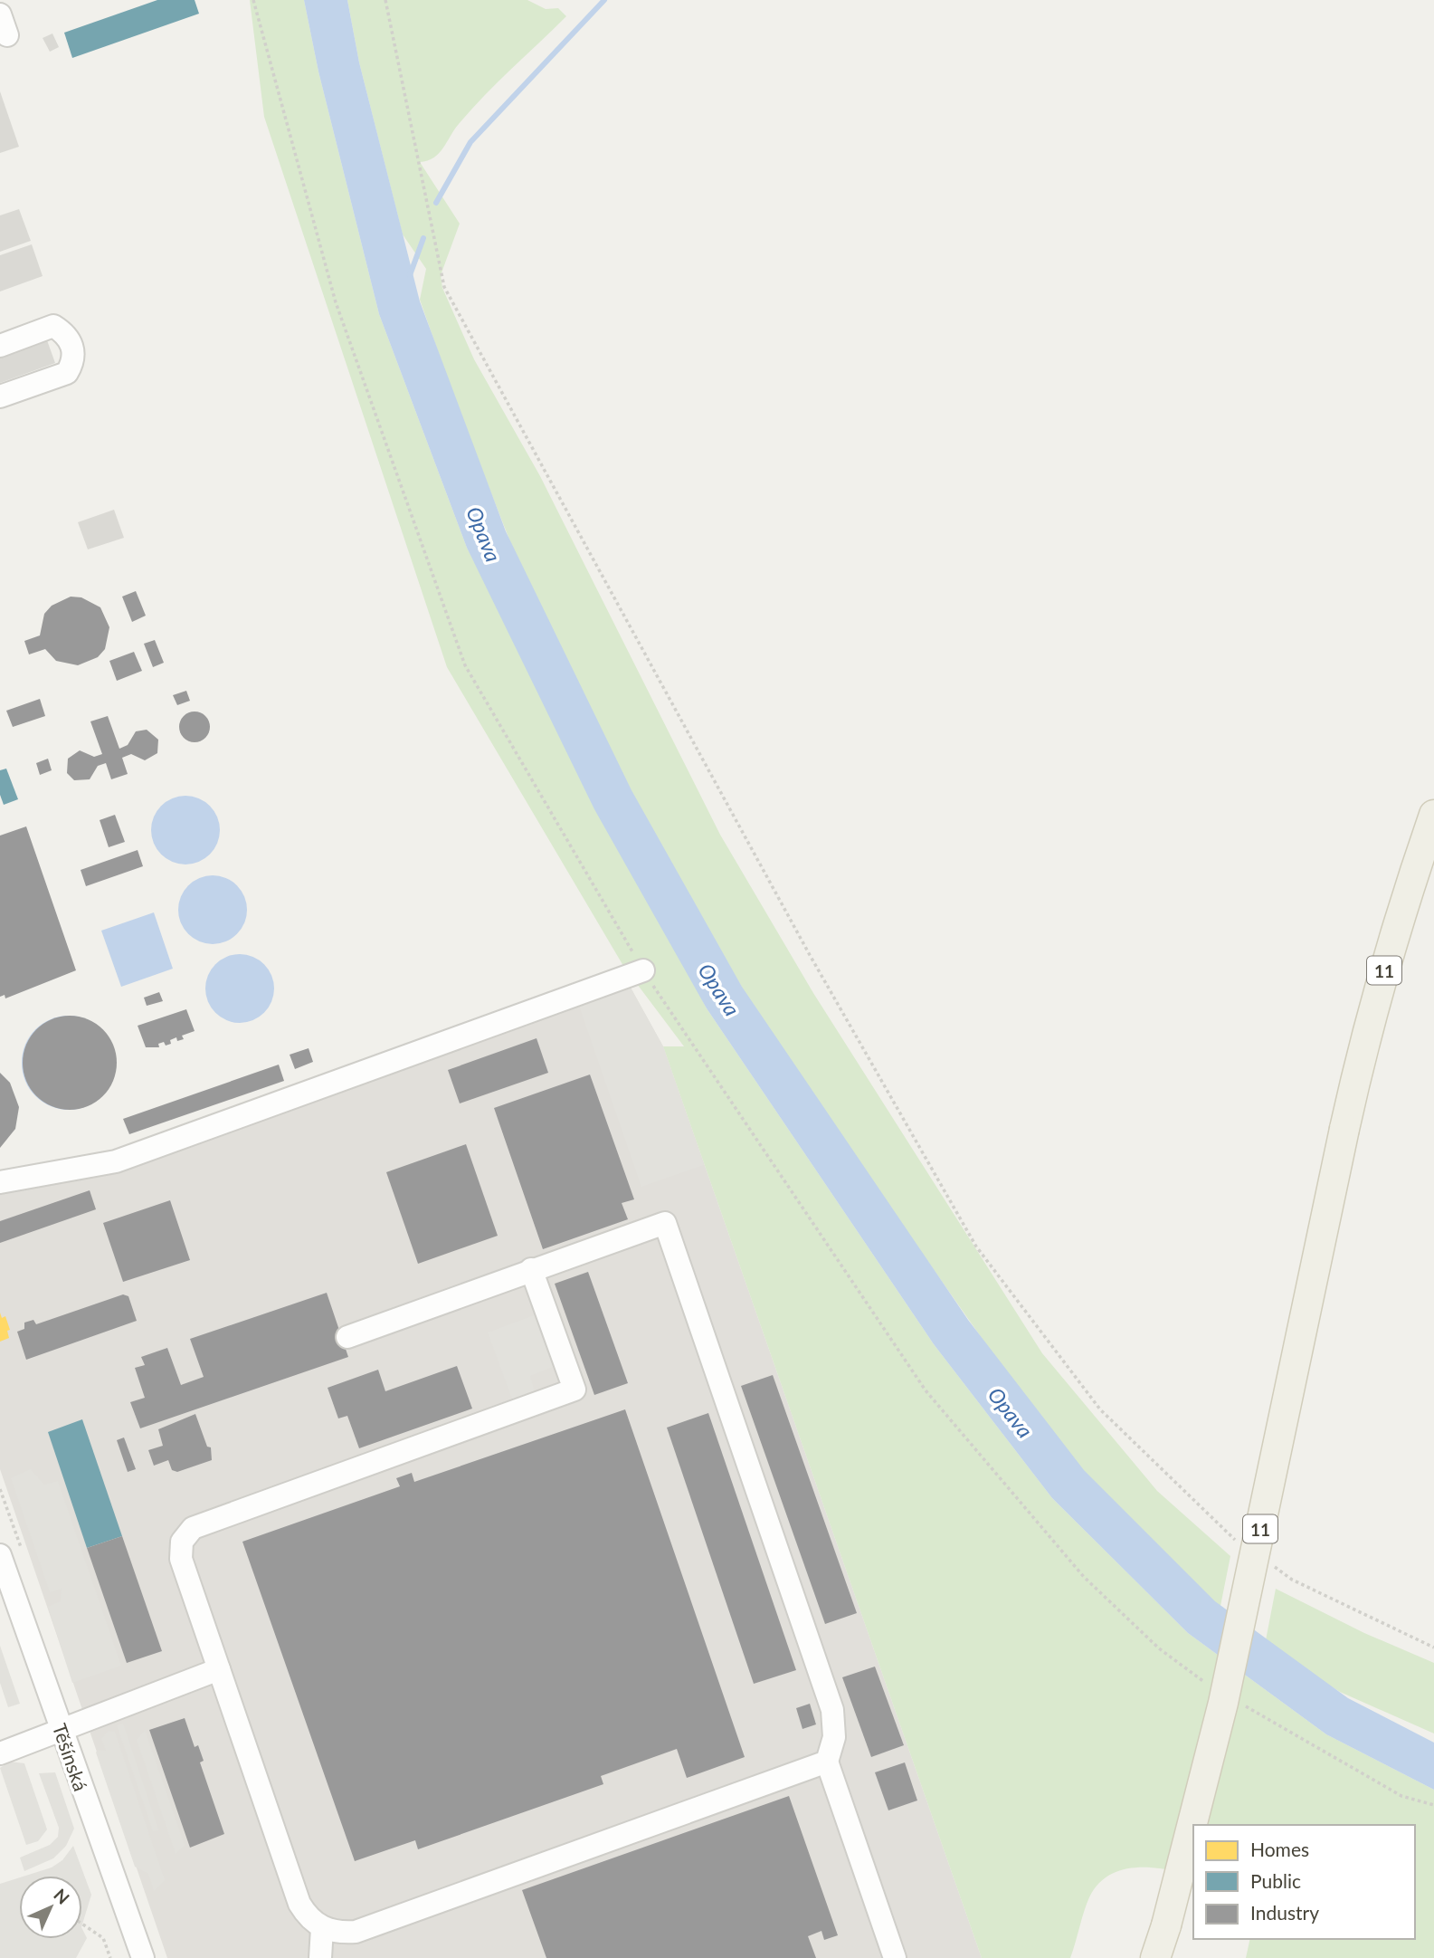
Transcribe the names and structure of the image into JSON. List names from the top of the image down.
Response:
{
  "streets": {
    "main road": ["11"],
    "street": ["Těšínská"]
  },
  "water": ["Opava"],
  "legend": ["Homes", "Public", "Industry"],
  "north": "top right"
}
